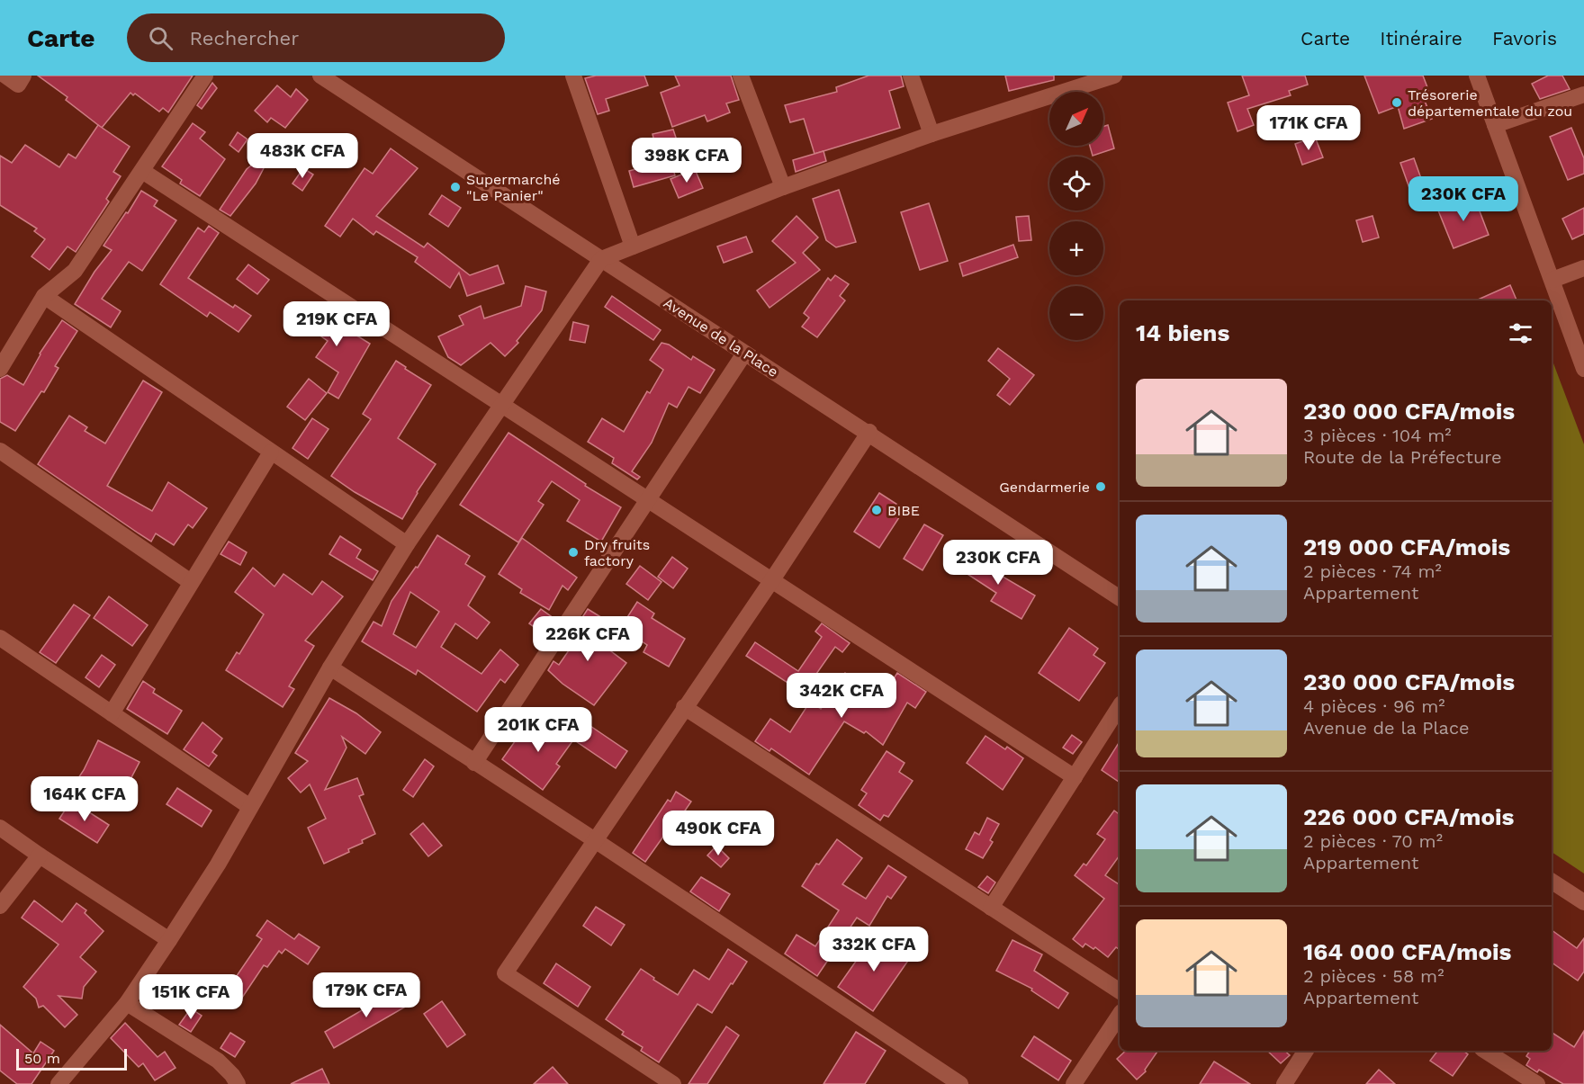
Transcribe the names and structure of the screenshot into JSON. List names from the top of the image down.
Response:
{
  "streets": {
    "street": ["Avenue de la Place"]
  },
  "places": [
    "Trésorerie départementale du zou",
    "Supermarché \"Le Panier\"",
    "Gendarmerie",
    "BIBE",
    "Dry fruits factory"
  ],
  "scale_bar": "50 m",
  "north": "top right",
  "page": {
    "header": "Carte",
    "search": "Rechercher",
    "nav": ["Carte", "Itinéraire", "Favoris"],
    "map_buttons": ["+", "−"],
    "price": [
      "171K CFA",
      "483K CFA",
      "398K CFA",
      "230K CFA",
      "219K CFA",
      "230K CFA",
      "226K CFA",
      "342K CFA",
      "201K CFA",
      "164K CFA",
      "490K CFA",
      "332K CFA",
      "179K CFA",
      "151K CFA"
    ],
    "heading": "14 biens",
    "list": [
      {
        "name": "230 000 CFA/mois",
        "note": "3 pièces · 104 m² · Route de la Préfecture"
      },
      {
        "name": "219 000 CFA/mois",
        "note": "2 pièces · 74 m² · Appartement"
      },
      {
        "name": "230 000 CFA/mois",
        "note": "4 pièces · 96 m² · Avenue de la Place"
      },
      {
        "name": "226 000 CFA/mois",
        "note": "2 pièces · 70 m² · Appartement"
      },
      {
        "name": "164 000 CFA/mois",
        "note": "2 pièces · 58 m² · Appartement"
      }
    ],
    "scale": "50 m"
  }
}
